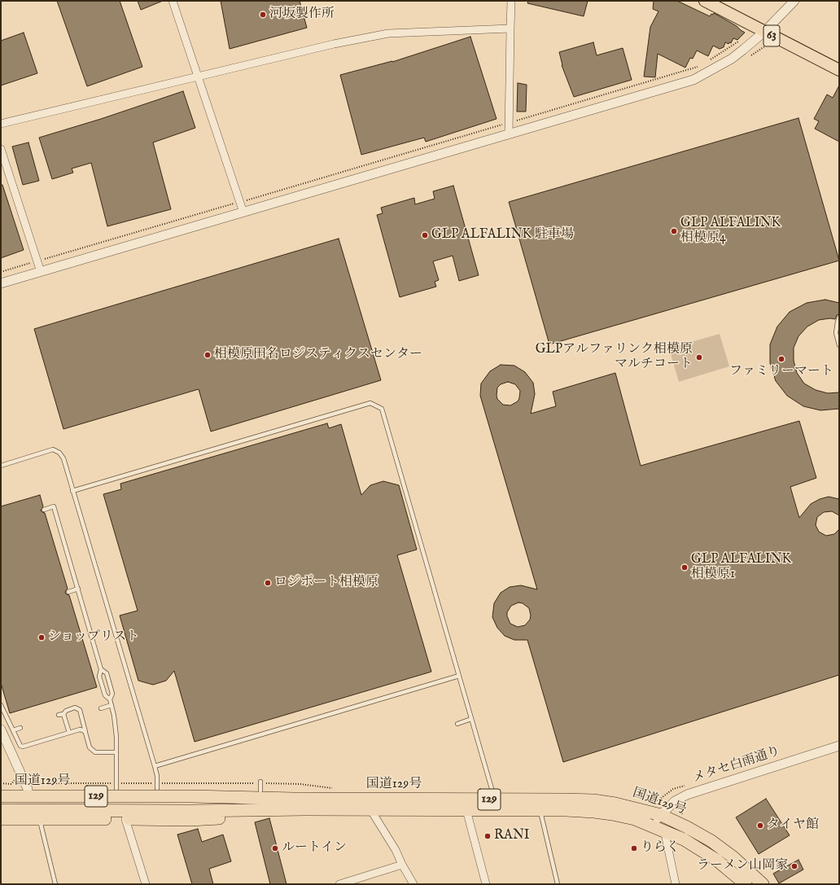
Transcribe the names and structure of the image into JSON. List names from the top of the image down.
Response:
{
  "streets": {
    "highway": ["国道129号", "129"],
    "main road": ["63"],
    "street": ["メタセ白雨通り"]
  },
  "crossings": [
    ["メタセ白雨通り", "国道129号"]
  ],
  "places": [
    "河坂製作所",
    "GLP ALFALINK 相模原4",
    "GLP ALFALINK 駐車場",
    "相模原田名ロジスティクスセンター",
    "GLPアルファリンク相模原 マルチコート",
    "ファミリーマート",
    "GLP ALFALINK 相模原1",
    "ロジポート相模原",
    "ショップリスト",
    "タイヤ館",
    "RANI",
    "ルートイン",
    "りらく",
    "ラーメン山岡家"
  ]
}
